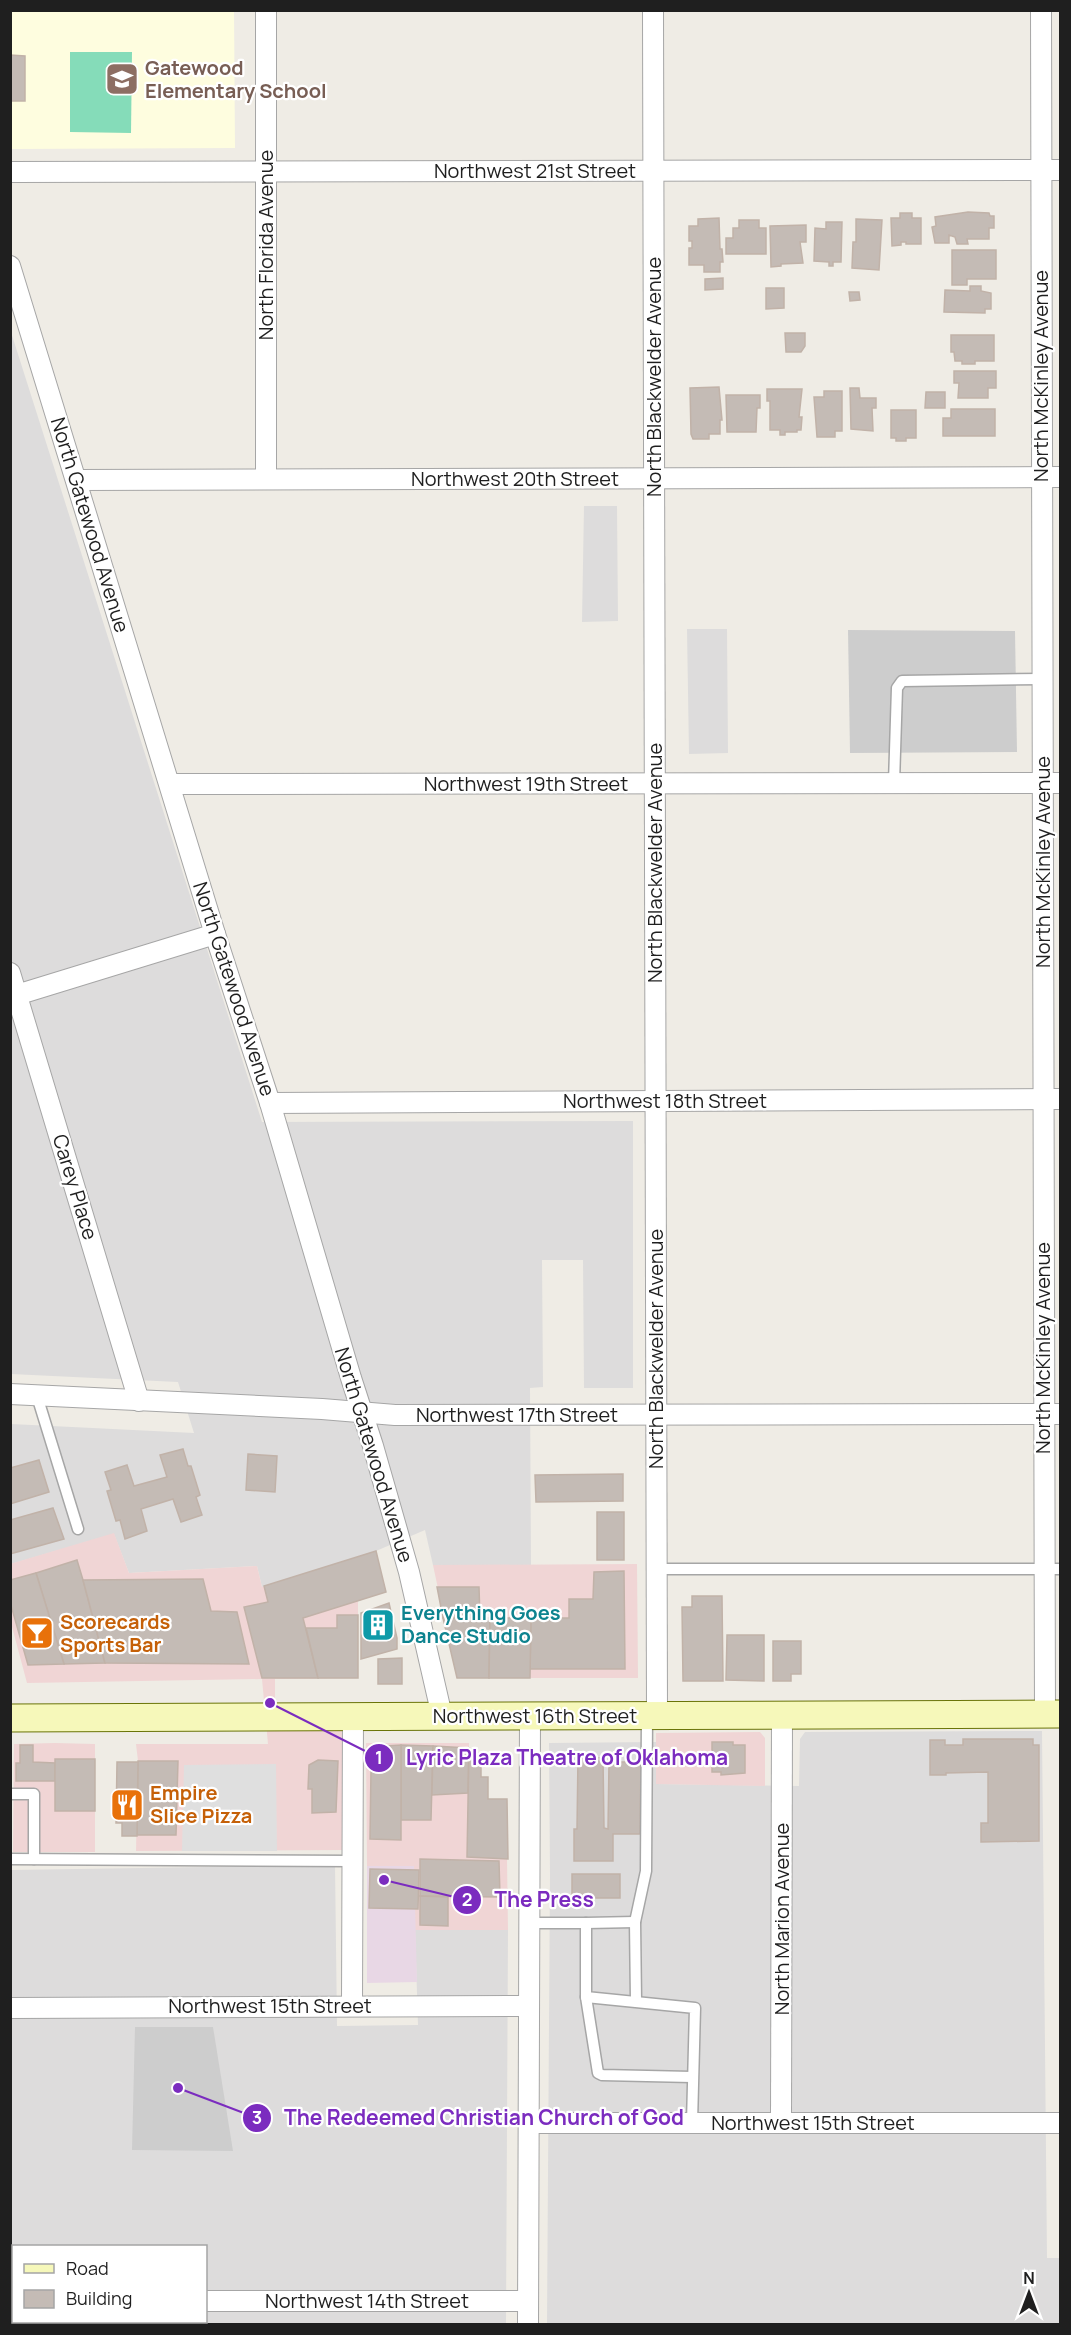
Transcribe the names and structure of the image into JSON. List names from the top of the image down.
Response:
{
  "streets": {
    "street": [
      "Northwest 21st Street",
      "North Florida Avenue",
      "North McKinley Avenue",
      "North Blackwelder Avenue",
      "Northwest 20th Street",
      "North Gatewood Avenue",
      "Northwest 19th Street",
      "Northwest 18th Street",
      "Carey Place",
      "Northwest 17th Street",
      "Northwest 16th Street",
      "North Marion Avenue",
      "Northwest 15th Street",
      "Northwest 14th Street"
    ]
  },
  "crossings": [
    ["Northwest 21st Street", "North Florida Avenue"],
    ["Northwest 21st Street", "North McKinley Avenue"],
    ["Northwest 21st Street", "North Blackwelder Avenue"],
    ["North Florida Avenue", "Northwest 20th Street"],
    ["North McKinley Avenue", "Northwest 20th Street"],
    ["North McKinley Avenue", "Northwest 19th Street"],
    ["North McKinley Avenue", "Northwest 18th Street"],
    ["North McKinley Avenue", "Northwest 17th Street"],
    ["North McKinley Avenue", "Northwest 16th Street"],
    ["North Blackwelder Avenue", "Northwest 20th Street"],
    ["North Blackwelder Avenue", "Northwest 19th Street"],
    ["North Blackwelder Avenue", "Northwest 18th Street"],
    ["North Blackwelder Avenue", "Northwest 17th Street"],
    ["North Blackwelder Avenue", "Northwest 16th Street"],
    ["Northwest 20th Street", "North Gatewood Avenue"],
    ["North Gatewood Avenue", "Northwest 19th Street"],
    ["North Gatewood Avenue", "Northwest 18th Street"],
    ["North Gatewood Avenue", "Northwest 17th Street"],
    ["North Gatewood Avenue", "Northwest 16th Street"],
    ["Carey Place", "Northwest 17th Street"],
    ["Northwest 16th Street", "North Marion Avenue"],
    ["North Marion Avenue", "Northwest 15th Street"]
  ],
  "places": {
    "school or university": ["Gatewood Elementary School"],
    "building": ["Everything Goes Dance Studio"],
    "bar": ["Scorecards Sports Bar"],
    "other": ["Lyric Plaza Theatre of Oklahoma", "The Press", "The Redeemed Christian Church of God"],
    "restaurant": ["Empire Slice Pizza"]
  },
  "legend": ["Road", "Building"],
  "north": "top"
}
